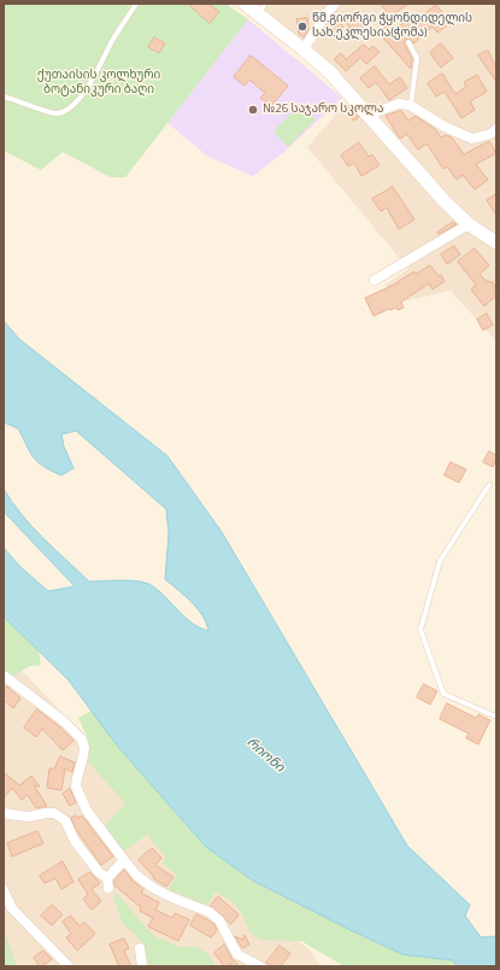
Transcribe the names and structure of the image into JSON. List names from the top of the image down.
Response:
{
  "water": ["რიონი"],
  "parks": ["ქუთაისის კოლხური ბოტანიკური ბაღი"],
  "places": ["წმ.გიორგი ჭყონდიდელის სახ.ეკლესია(ჭომა)", "№26 საჯარო სკოლა"]
}
